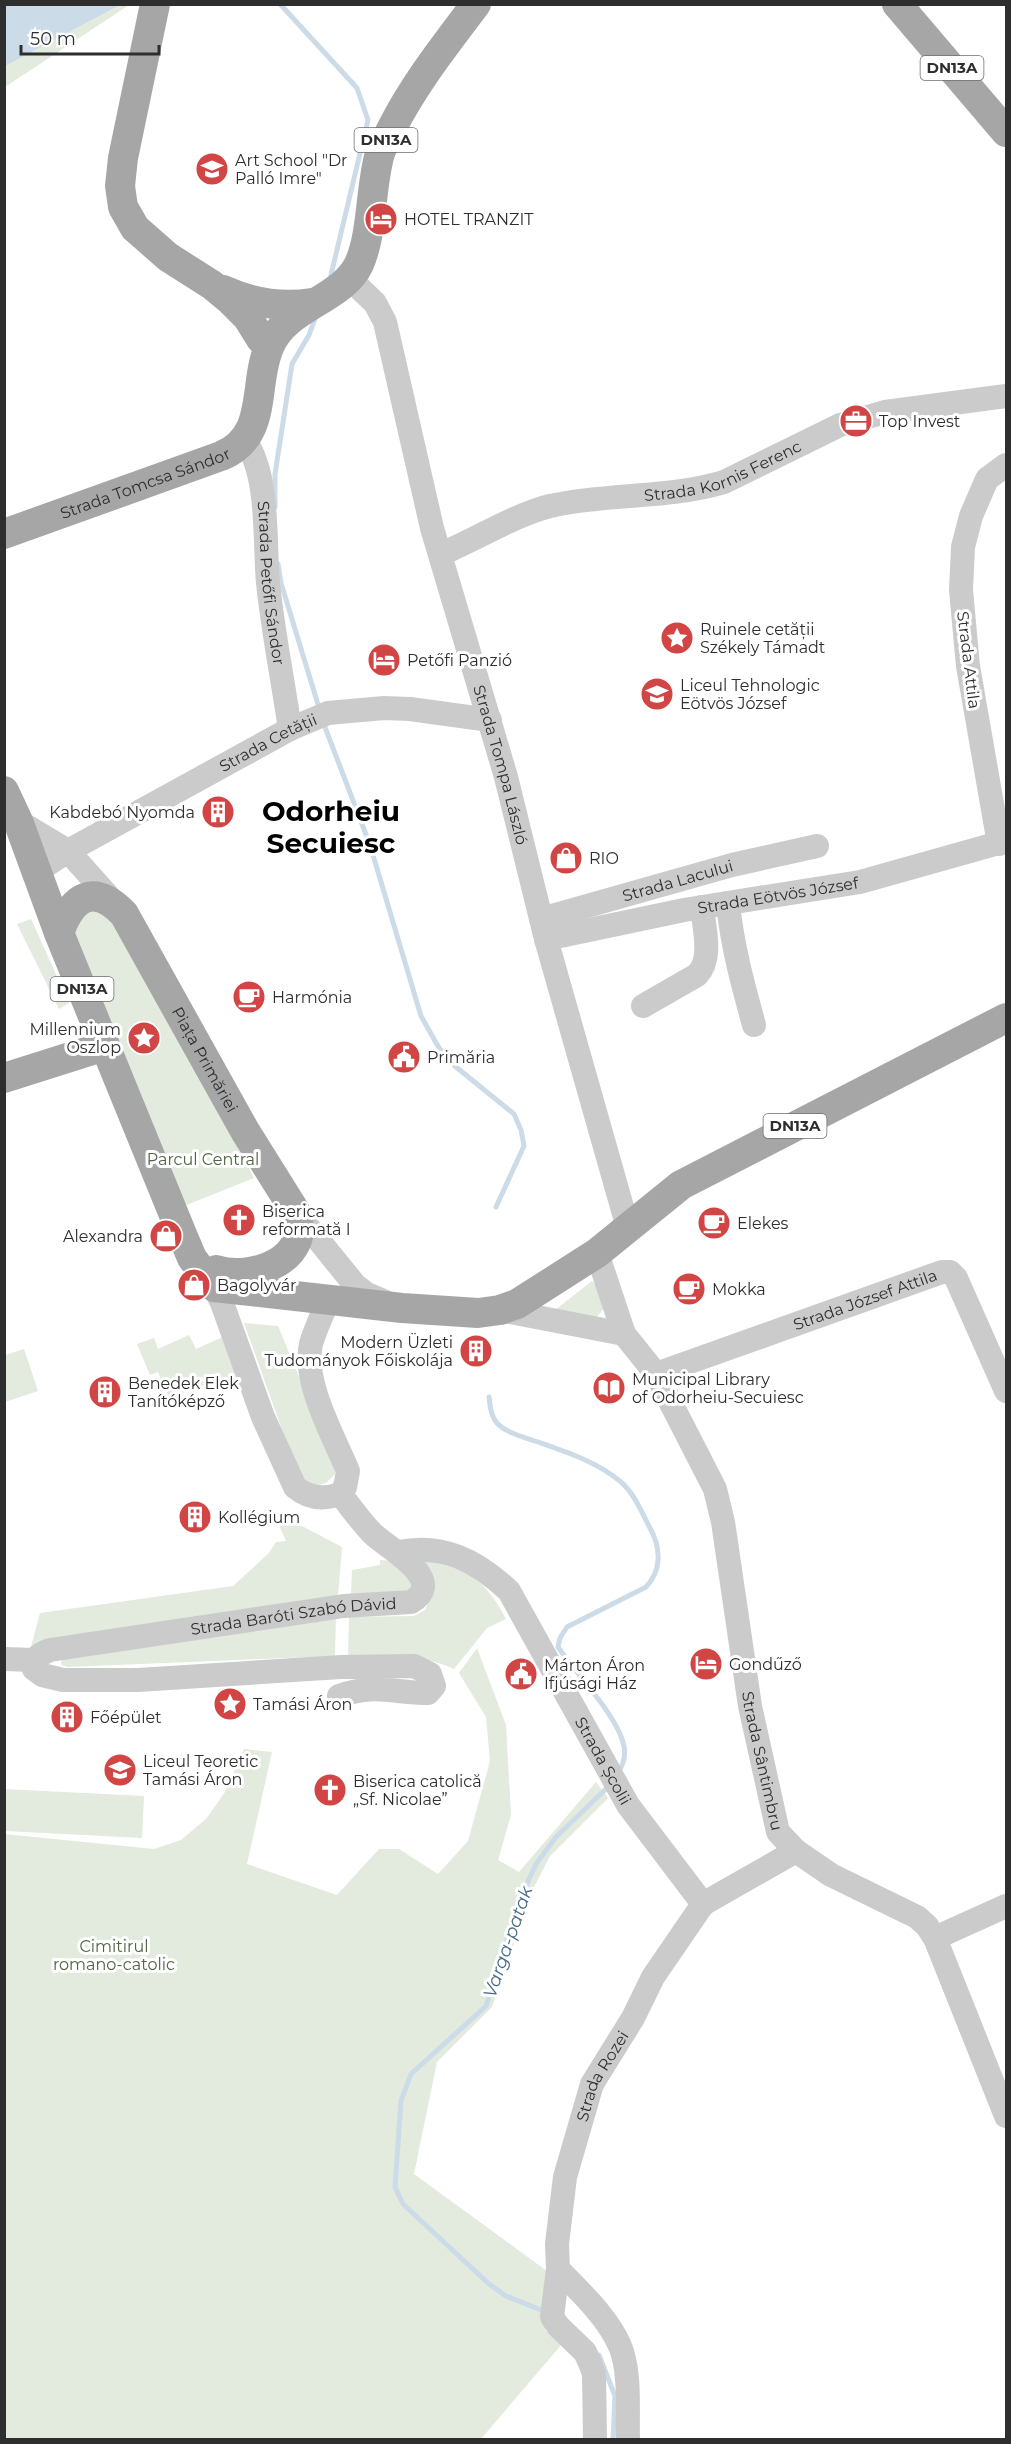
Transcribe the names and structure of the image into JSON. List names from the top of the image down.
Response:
{
  "streets": {
    "main road": ["DN13A", "Strada Tomcsa Sándor", "Piața Primăriei"],
    "street": [
      "Strada Kornis Ferenc",
      "Strada Petőfi Sándor",
      "Strada Attila",
      "Strada Cetății",
      "Strada Tompa László",
      "Strada Lacului",
      "Strada Eötvös József",
      "Strada József Attila",
      "Strada Baróti Szabó Dávid",
      "Strada Sântimbru",
      "Strada Școlii",
      "Strada Rozei"
    ]
  },
  "crossings": [
    ["DN13A", "Strada Cetății"],
    ["DN13A", "Strada Tompa László"],
    ["DN13A", "Piața Primăriei"],
    ["Strada Kornis Ferenc", "Strada Tompa László"],
    ["Strada Tomcsa Sándor", "Strada Petőfi Sándor"],
    ["Strada Petőfi Sándor", "Strada Cetății"],
    ["Strada Attila", "Strada Eötvös József"],
    ["Strada Cetății", "Strada Tompa László"],
    ["Strada Cetății", "Piața Primăriei"],
    ["Strada Tompa László", "Strada Lacului"],
    ["Strada Tompa László", "Strada Eötvös József"],
    ["Strada Lacului", "Strada Eötvös József"],
    ["Strada József Attila", "Strada Sântimbru"],
    ["Strada Baróti Szabó Dávid", "Strada Școlii"],
    ["Strada Școlii", "Strada Rozei"]
  ],
  "districts": ["Odorheiu Secuiesc"],
  "water": ["Varga-patak"],
  "parks": ["Parcul Central", "Cimitirul romano-catolic"],
  "places": {
    "school or university": ["Art School \"Dr Palló Imre\"", "Liceul Tehnologic Eötvös József", "Liceul Teoretic Tamási Áron"],
    "hotel": ["HOTEL TRANZIT", "Petőfi Panzió", "Gondűző"],
    "office": ["Top Invest"],
    "place": ["Ruinele cetății Székely Támadt", "Millennium Oszlop", "Tamási Áron"],
    "building": [
      "Kabdebó Nyomda",
      "Modern Üzleti Tudományok Főiskolája",
      "Benedek Elek Tanítóképző",
      "Kollégium",
      "Főépület"
    ],
    "shop": ["RIO", "Alexandra", "Bagolyvár"],
    "cafe": ["Harmónia", "Elekes", "Mokka"],
    "public building": ["Primăria", "Márton Áron Ifjúsági Ház"],
    "church": ["Biserica reformată I", "Biserica catolică „Sf. Nicolae”"],
    "library": ["Municipal Library of Odorheiu-Secuiesc"]
  },
  "scale_bar": "50 m"
}
